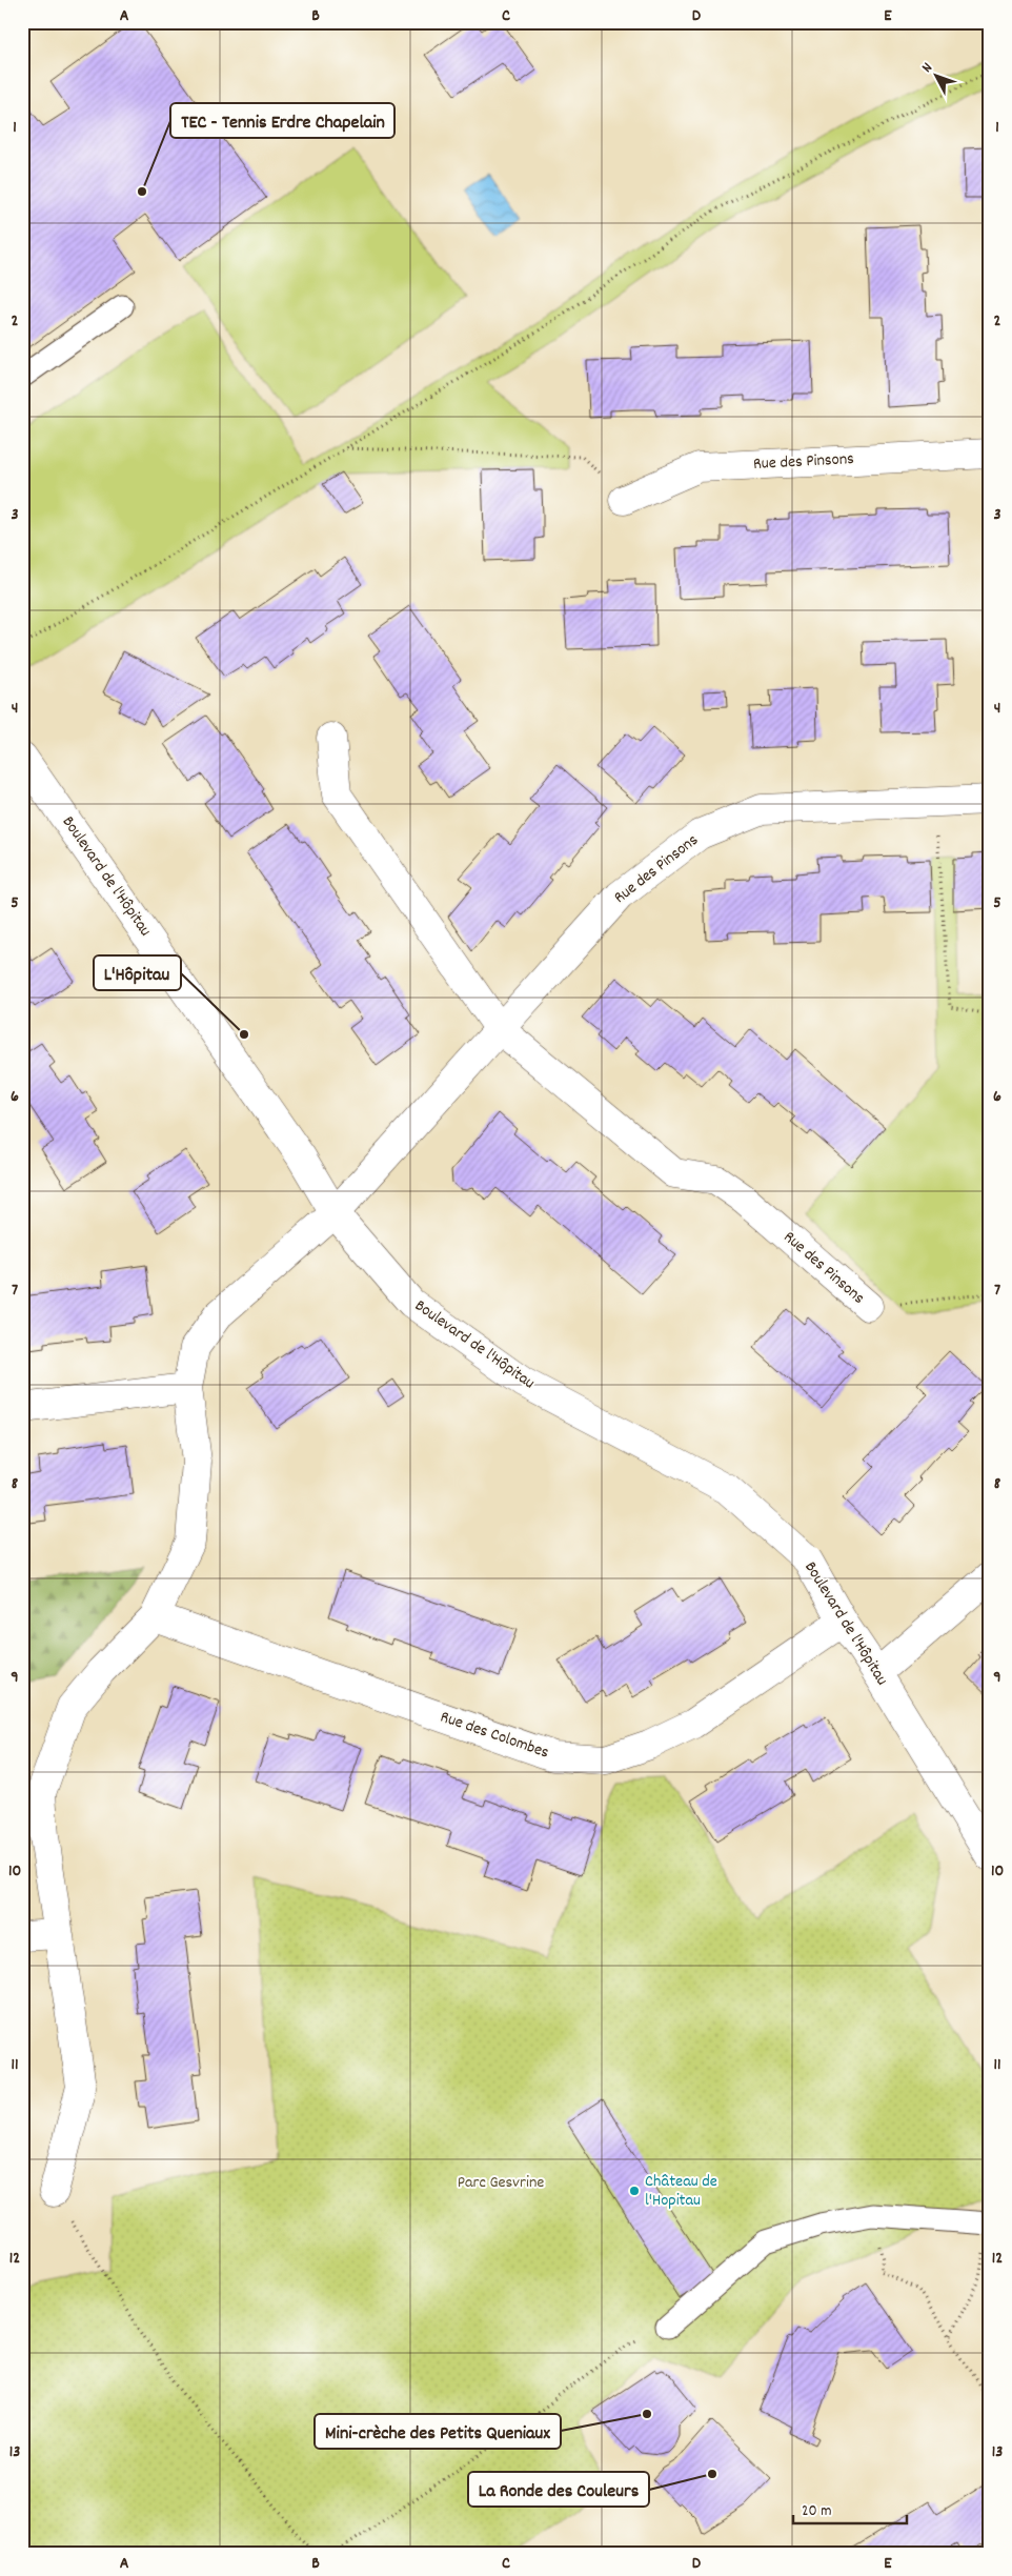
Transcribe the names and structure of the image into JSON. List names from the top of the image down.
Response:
{
  "streets": {
    "street": ["Rue des Pinsons", "Boulevard de l'Hôpitau", "Rue des Colombes"]
  },
  "crossings": [
    ["Rue des Pinsons", "Boulevard de l'Hôpitau"],
    ["Rue des Pinsons", "Rue des Colombes"],
    ["Boulevard de l'Hôpitau", "Rue des Colombes"]
  ],
  "parks": ["Parc Gesvrine"],
  "places": [
    "TEC - Tennis Erdre Chapelain",
    "L'Hôpitau",
    "Château de l'Hopitau",
    "Mini-crèche des Petits Queniaux",
    "La Ronde des Couleurs"
  ],
  "scale_bar": "20 m",
  "north": "top left",
  "grid": {
    "columns": [
      "A",
      "B",
      "C",
      "D",
      "E"
    ],
    "rows": [
      "1",
      "2",
      "3",
      "4",
      "5",
      "6",
      "7",
      "8",
      "9",
      "10",
      "11",
      "12",
      "13"
    ]
  }
}
